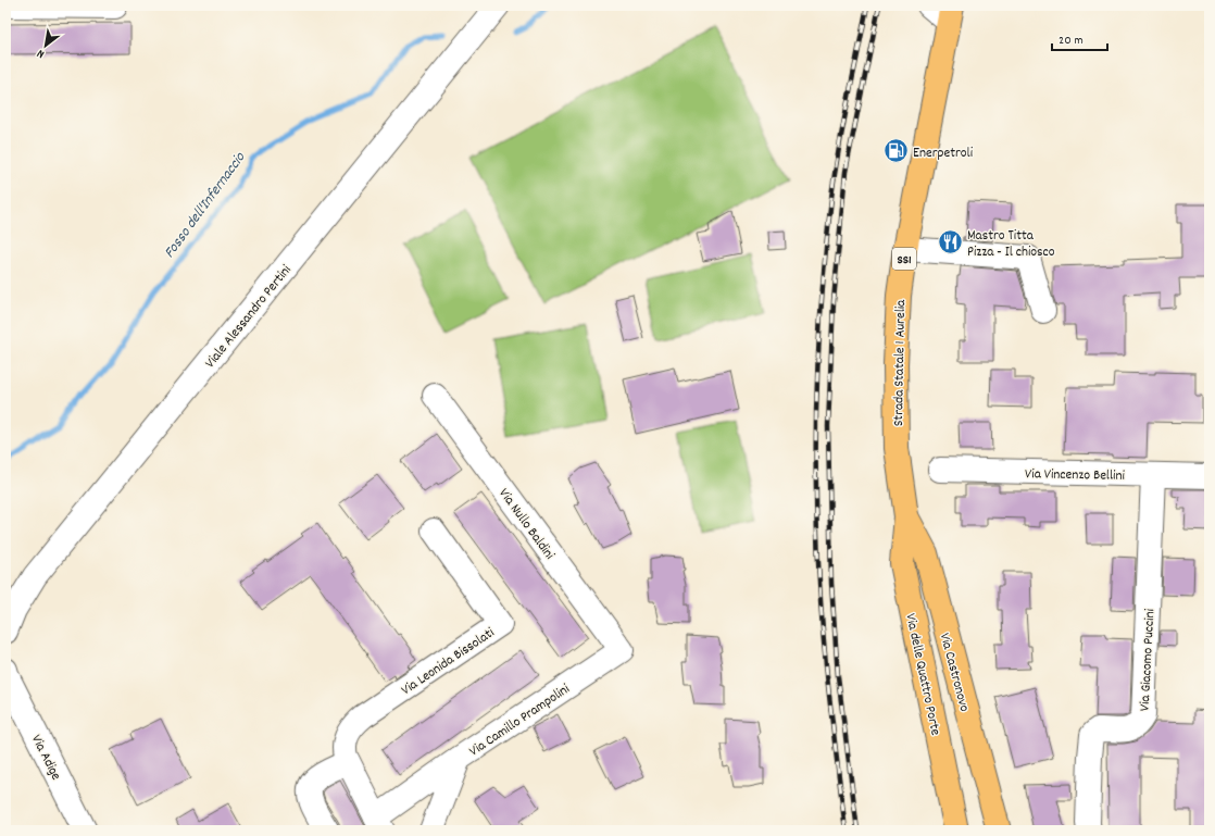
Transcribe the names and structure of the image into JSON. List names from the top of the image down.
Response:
{
  "streets": {
    "main road": [
      "SS1",
      "Strada Statale 1 Aurelia",
      "Via Castronovo",
      "Via delle Quattro Porte"
    ],
    "street": [
      "Viale Alessandro Pertini",
      "Via Vincenzo Bellini",
      "Via Nullo Baldini",
      "Via Leonida Bissolati",
      "Via Giacomo Puccini",
      "Via Camillo Prampolini",
      "Via Adige"
    ]
  },
  "crossings": [
    ["Strada Statale 1 Aurelia", "Via Castronovo"],
    ["Strada Statale 1 Aurelia", "Via delle Quattro Porte"],
    ["Via Vincenzo Bellini", "Via Giacomo Puccini"],
    ["Via Nullo Baldini", "Via Camillo Prampolini"],
    ["Via Castronovo", "Via delle Quattro Porte"]
  ],
  "water": ["Fosso dell'Infernaccio"],
  "places": {
    "fuel station": ["Enerpetroli"],
    "restaurant": ["Mastro Titta Pizza - Il chiosco"]
  },
  "scale_bar": "20 m",
  "north": "bottom left"
}
